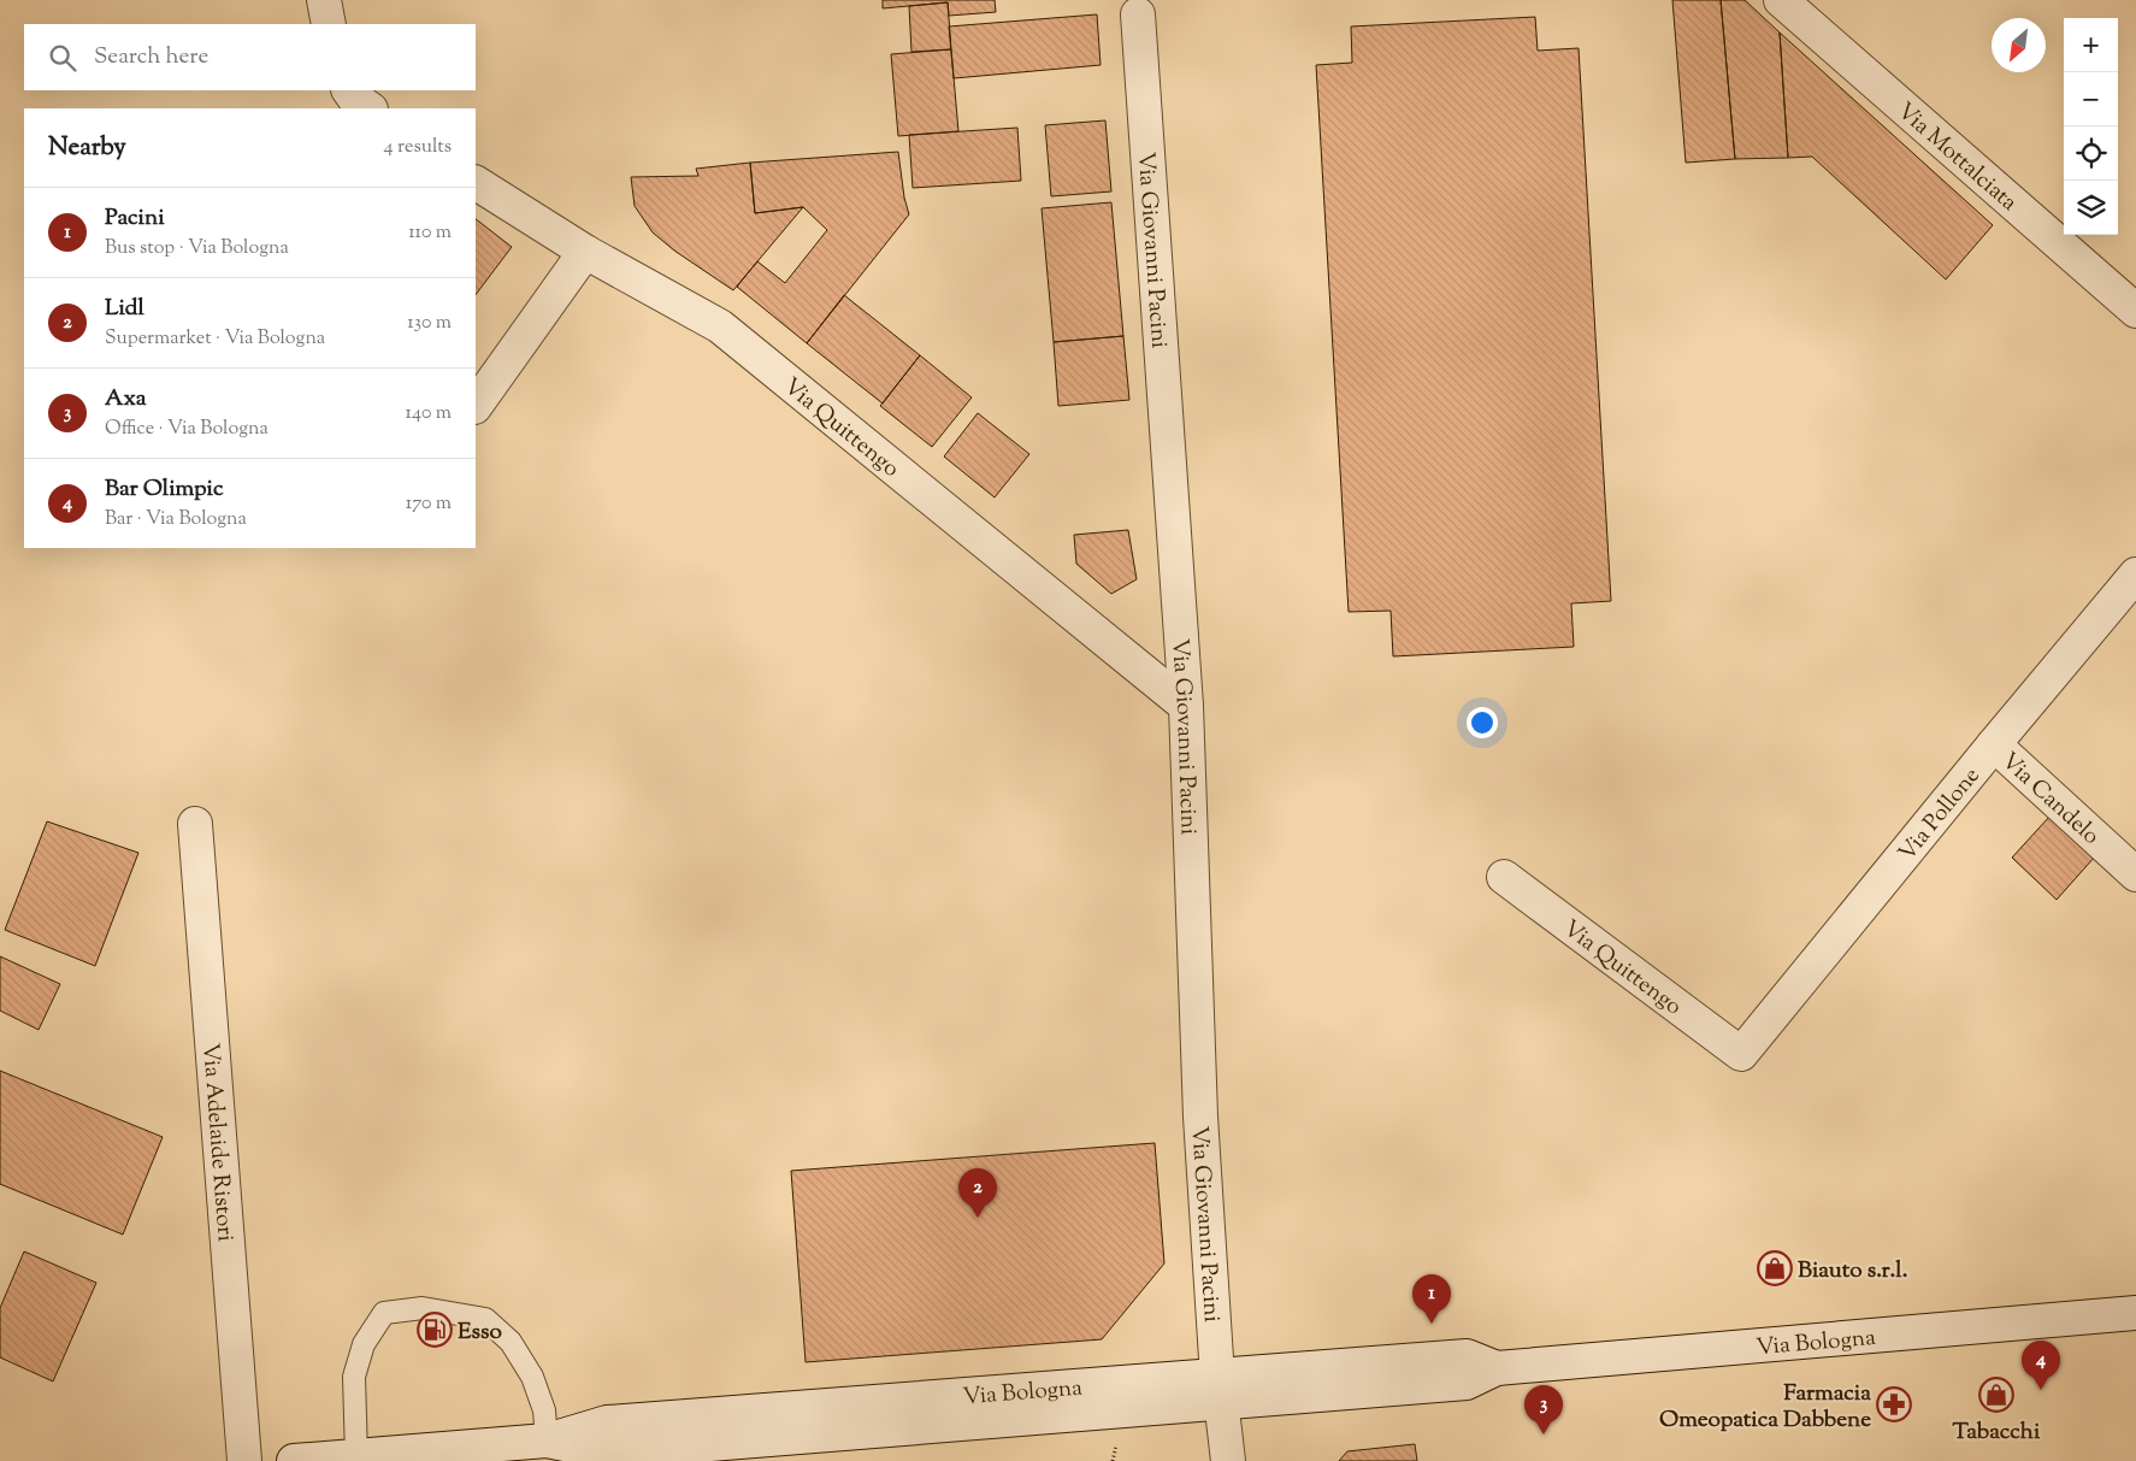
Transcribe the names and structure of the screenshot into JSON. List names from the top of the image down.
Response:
{
  "streets": {
    "street": [
      "Via Mottalciata",
      "Via Giovanni Pacini",
      "Via Quittengo",
      "Via Candelo",
      "Via Pollone",
      "Via Adelaide Ristori",
      "Via Bologna"
    ]
  },
  "crossings": [
    ["Via Giovanni Pacini", "Via Quittengo"],
    ["Via Giovanni Pacini", "Via Bologna"],
    ["Via Quittengo", "Via Pollone"],
    ["Via Candelo", "Via Pollone"]
  ],
  "places": {
    "shop": ["Biauto s.r.l.", "Tabacchi"],
    "fuel station": ["Esso"],
    "pharmacy": ["Farmacia Omeopatica Dabbene"]
  },
  "north": "bottom left",
  "page": {
    "map_buttons": ["+", "−"],
    "search": "Search here",
    "heading": ["Nearby", "4 results"],
    "list": [
      {
        "mark": "1",
        "name": "Pacini",
        "note": "Bus stop · Via Bologna",
        "value": "110 m"
      },
      {
        "mark": "2",
        "name": "Lidl",
        "note": "Supermarket · Via Bologna",
        "value": "130 m"
      },
      {
        "mark": "3",
        "name": "Axa",
        "note": "Office · Via Bologna",
        "value": "140 m"
      },
      {
        "mark": "4",
        "name": "Bar Olimpic",
        "note": "Bar · Via Bologna",
        "value": "170 m"
      }
    ],
    "pins": [
      "2",
      "1",
      "4",
      "3"
    ]
  }
}
